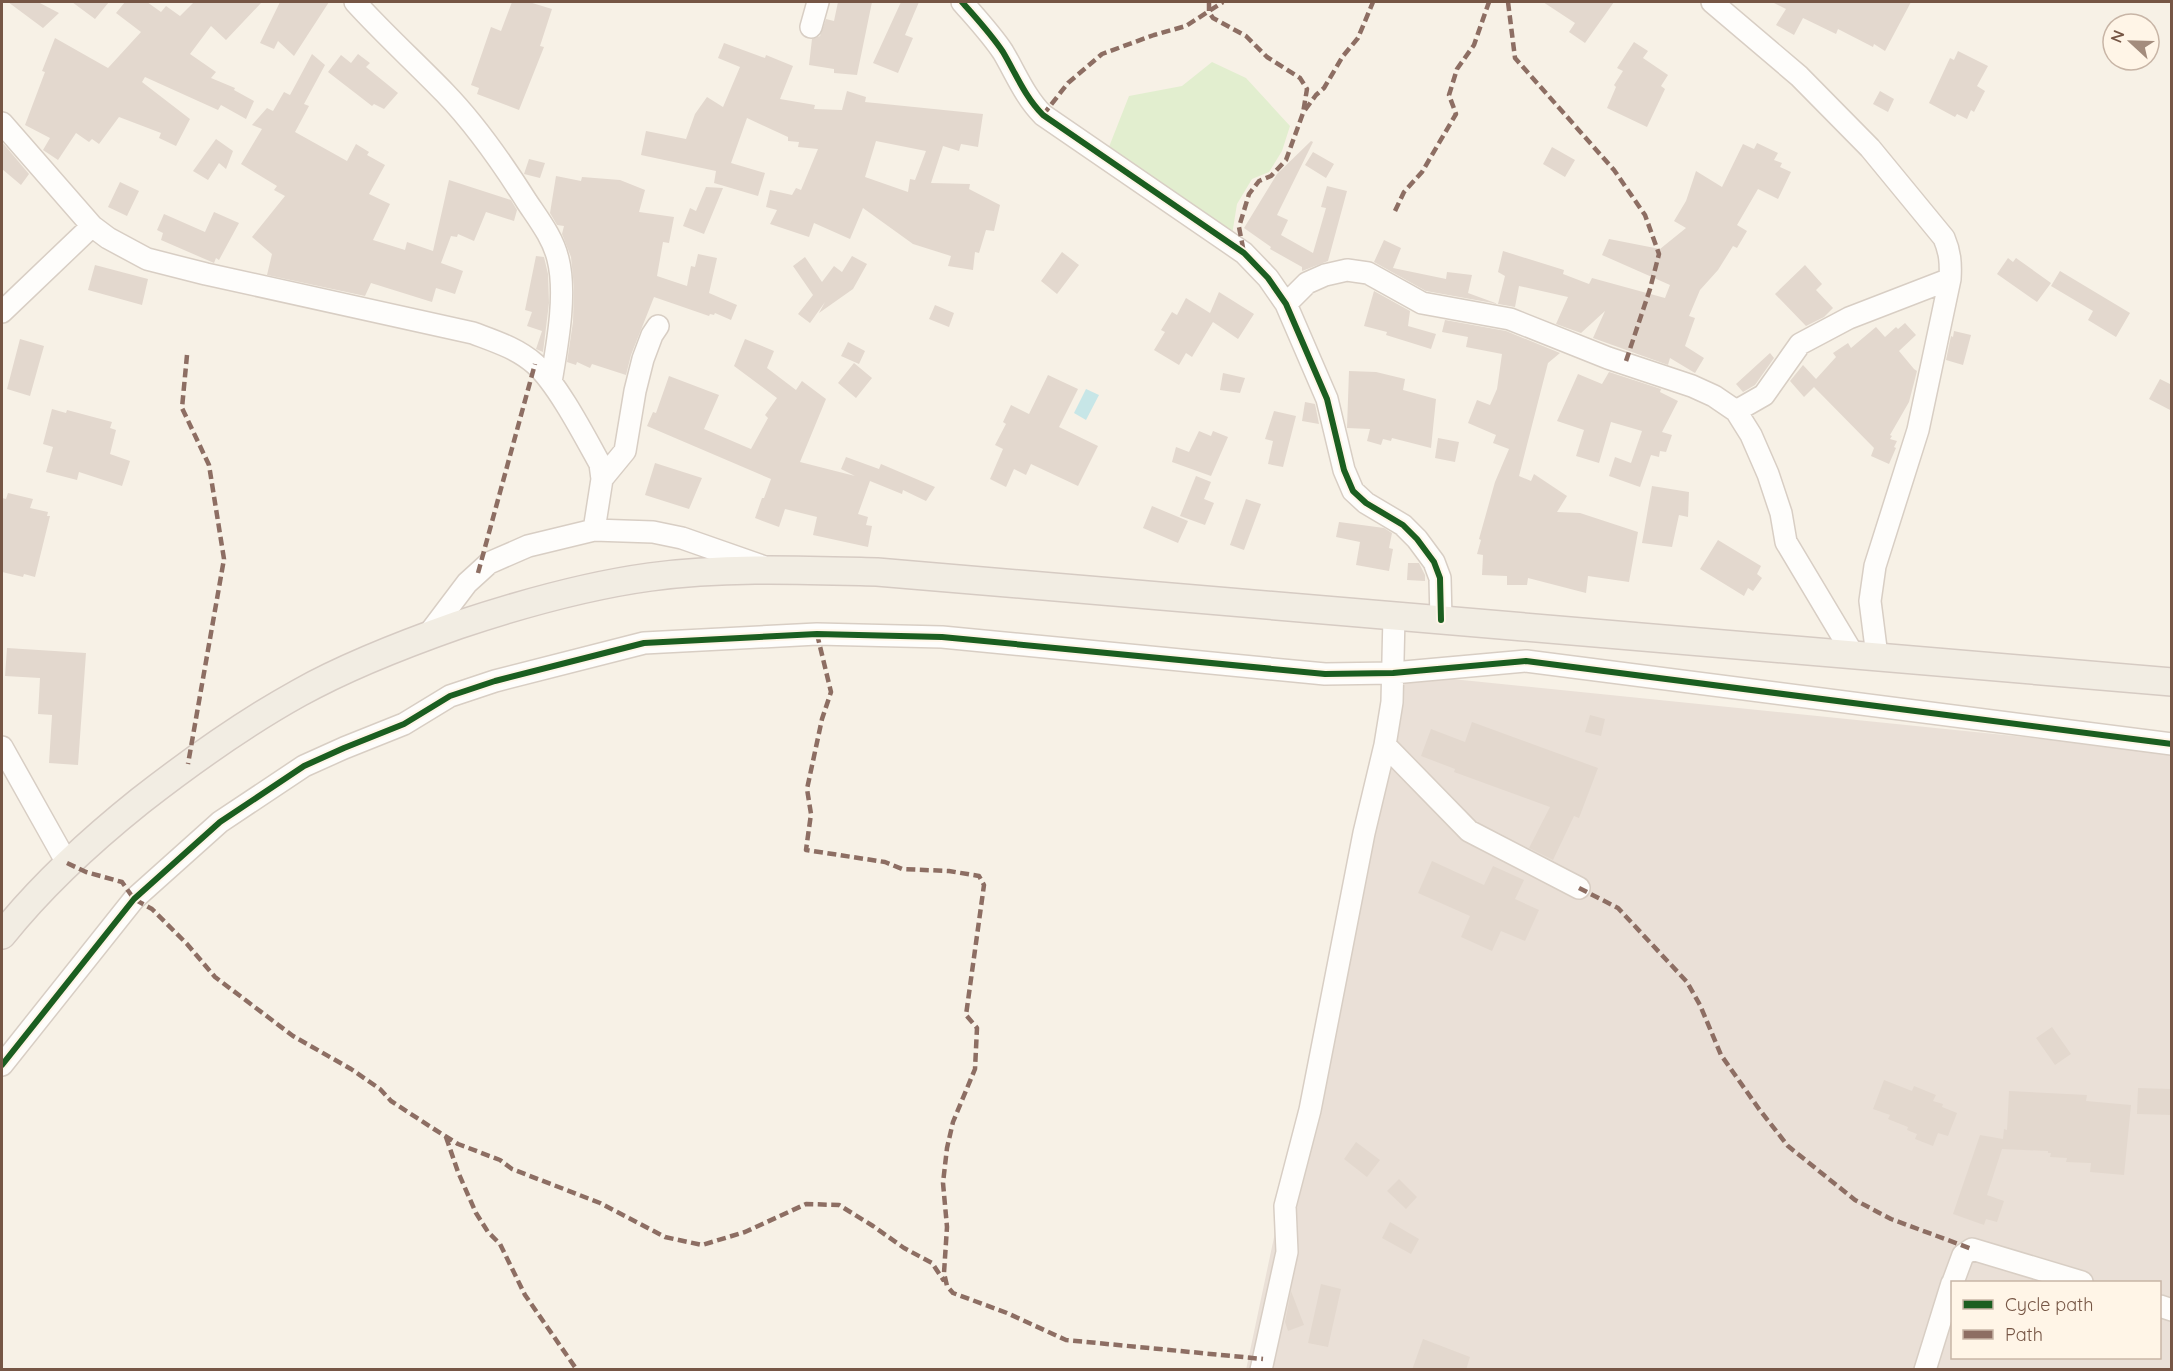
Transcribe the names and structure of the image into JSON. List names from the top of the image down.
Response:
{
  "legend": ["Cycle path", "Path"],
  "north": "left"
}
